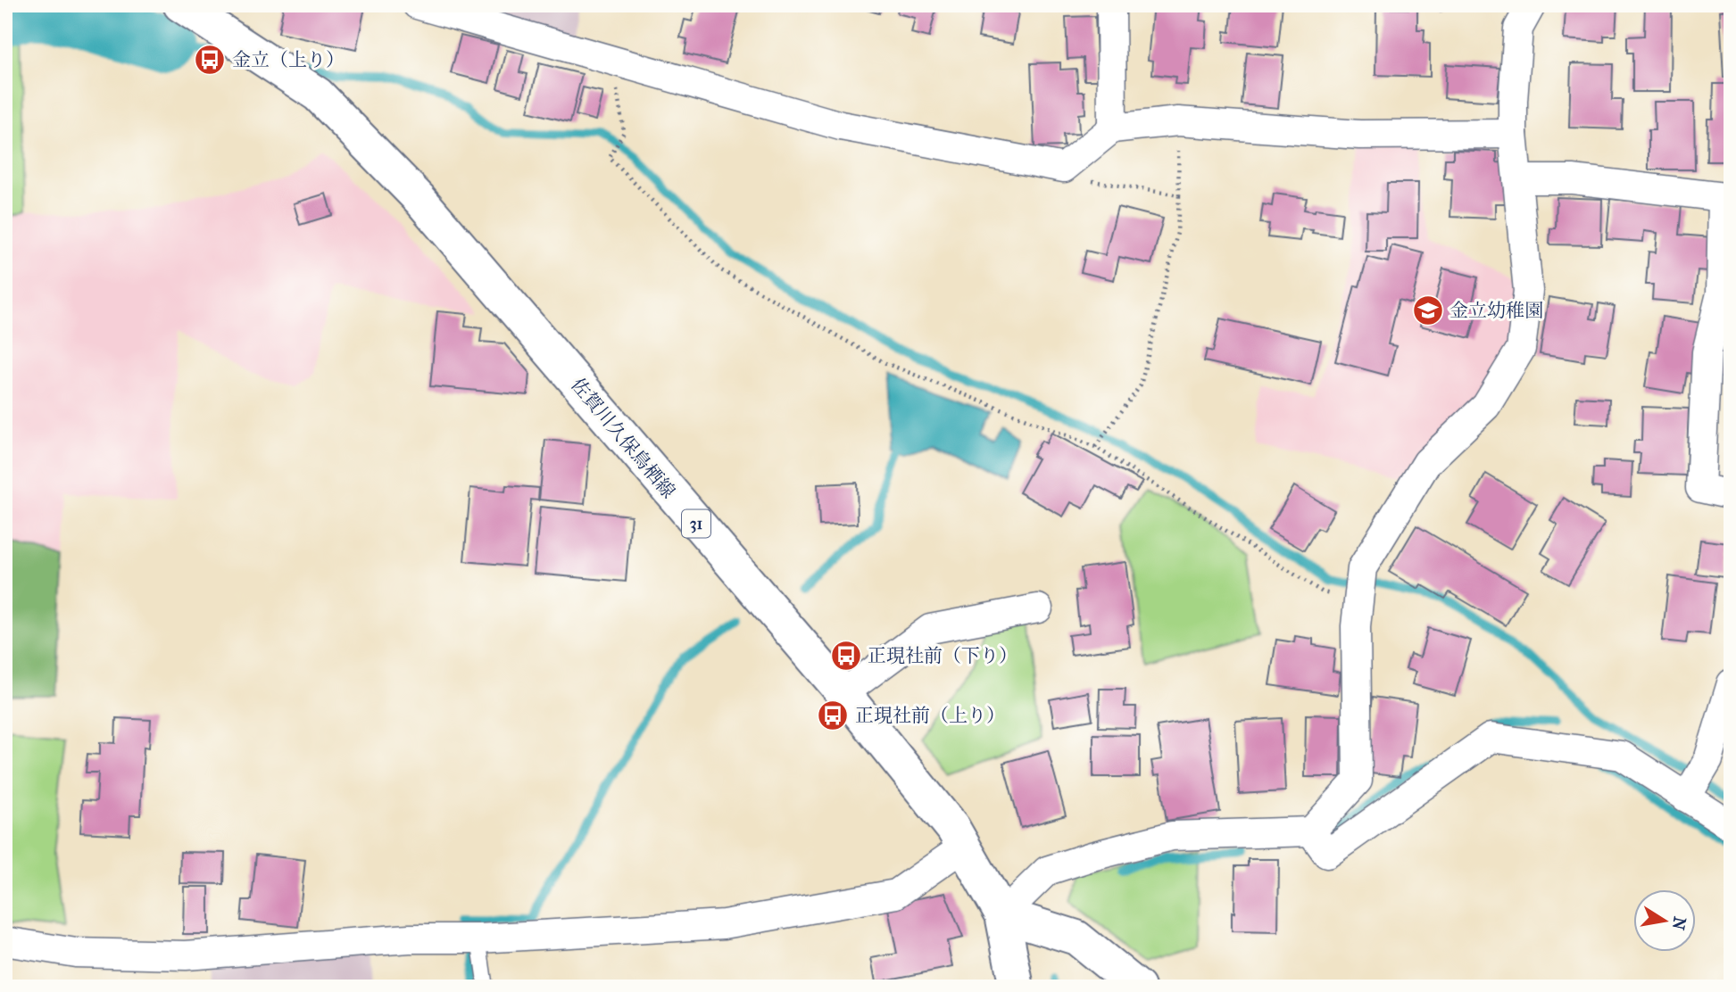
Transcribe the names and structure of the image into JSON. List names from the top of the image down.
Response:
{
  "streets": {
    "main road": ["佐賀川久保鳥栖線", "31"]
  },
  "places": {
    "bus stop": ["金立（上り）", "正現社前（下り）", "正現社前（上り）"],
    "school or university": ["金立幼稚園"]
  },
  "north": "right"
}
